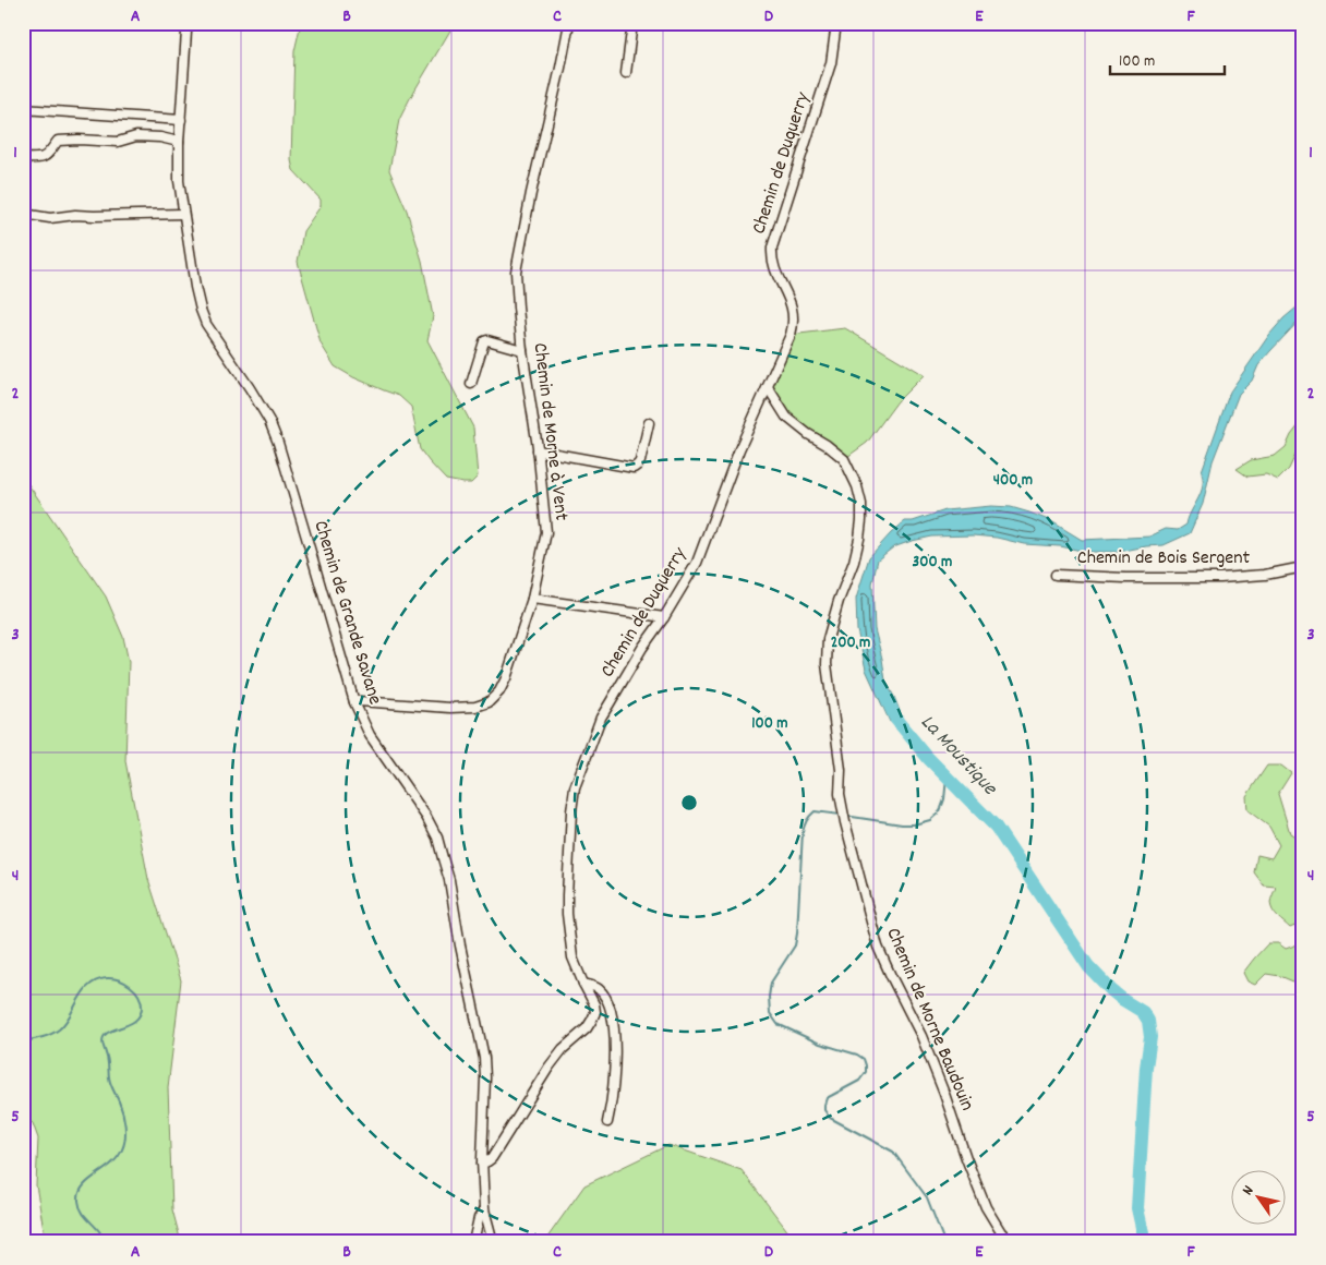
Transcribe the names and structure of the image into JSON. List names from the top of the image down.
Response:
{
  "streets": {
    "street": [
      "Chemin de Duquerry",
      "Chemin de Morne à Vent",
      "Chemin de Bois Sergent",
      "Chemin de Grande Savane",
      "Chemin de Morne Baudouin"
    ]
  },
  "crossings": [
    ["Chemin de Duquerry", "Chemin de Grande Savane"],
    ["Chemin de Duquerry", "Chemin de Morne Baudouin"],
    ["Chemin de Morne à Vent", "Chemin de Grande Savane"]
  ],
  "water": ["La Moustique"],
  "scale_bar": "100 m",
  "north": "top left",
  "grid": {
    "columns": [
      "A",
      "B",
      "C",
      "D",
      "E",
      "F"
    ],
    "rows": [
      "1",
      "2",
      "3",
      "4",
      "5"
    ]
  },
  "rings": [
    "400 m",
    "300 m",
    "200 m",
    "100 m"
  ]
}
